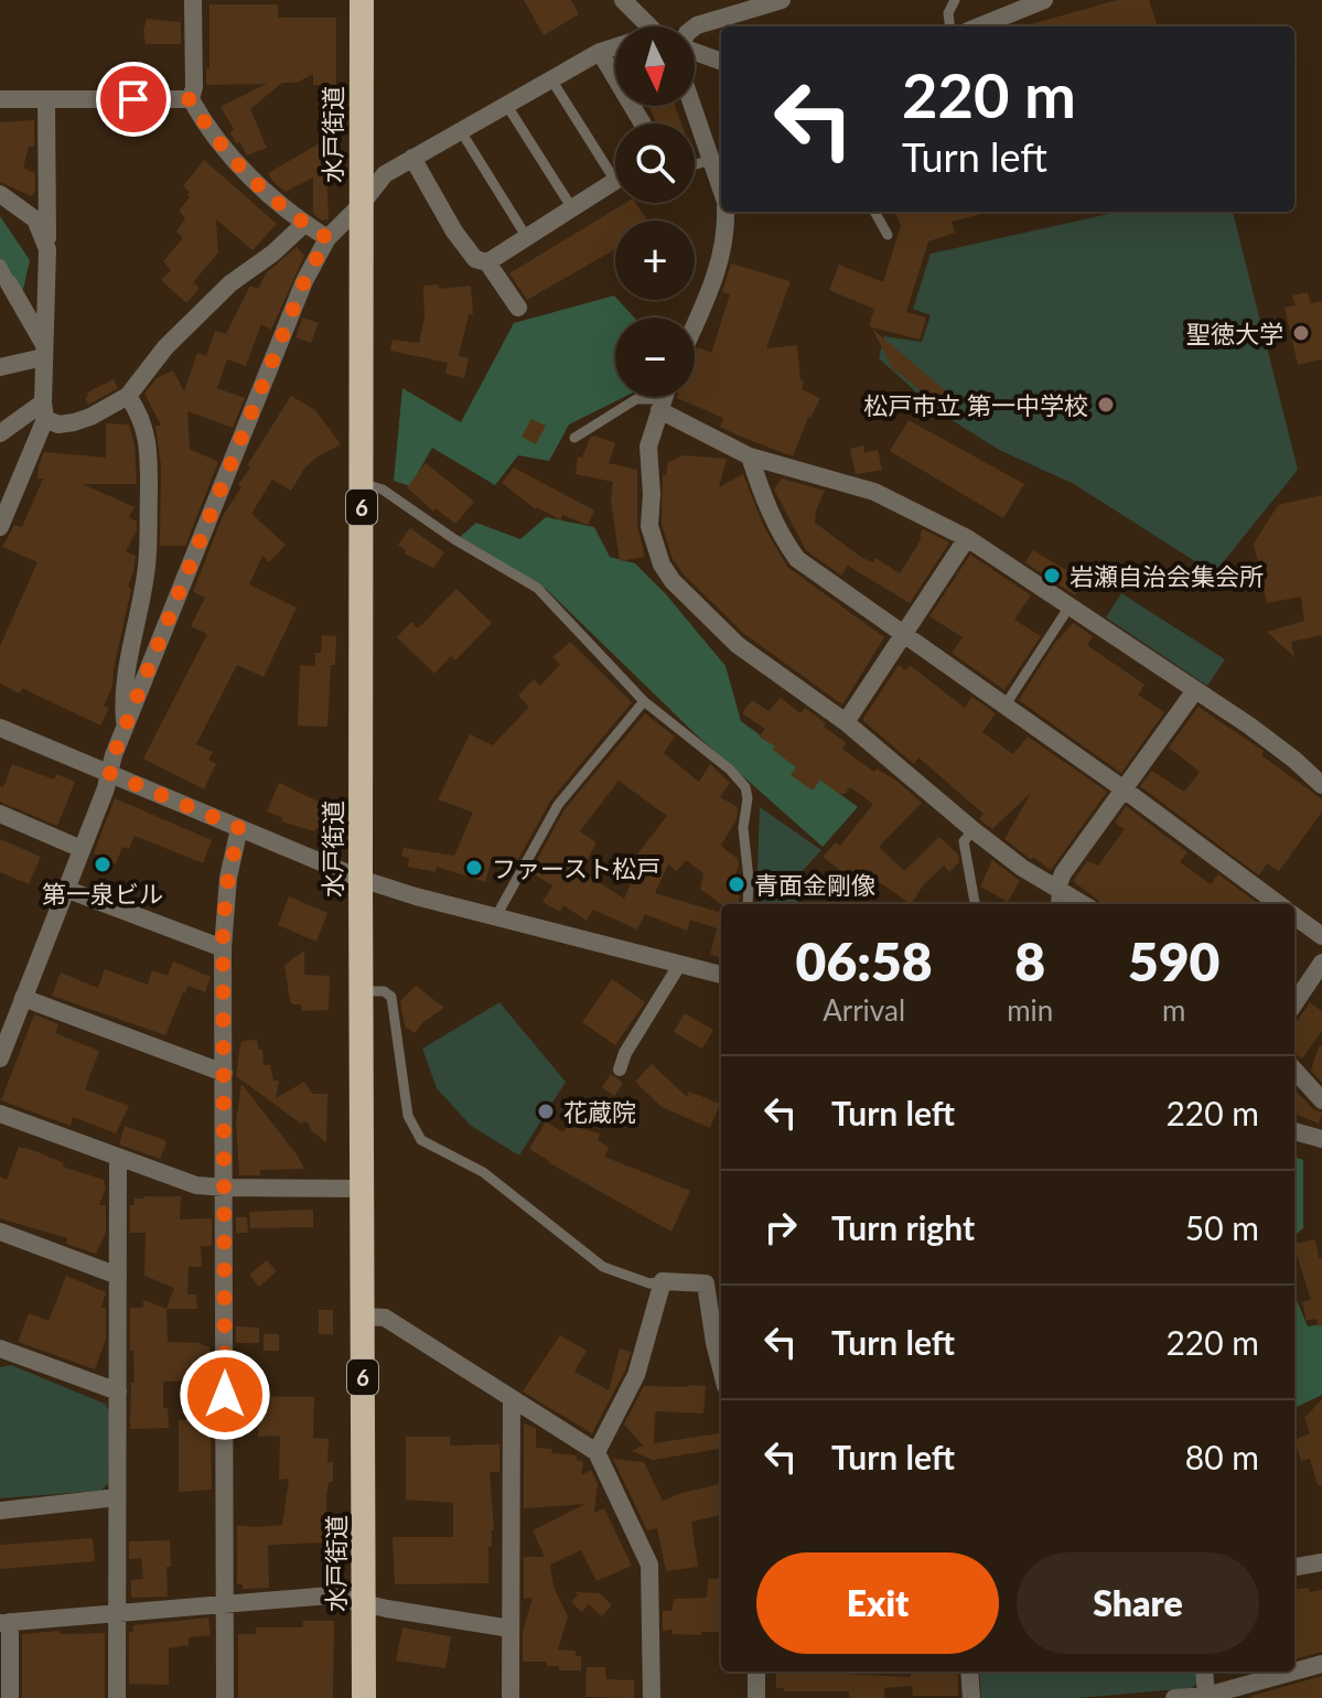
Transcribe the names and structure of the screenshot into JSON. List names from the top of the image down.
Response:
{
  "streets": {
    "highway": ["水戸街道", "6"]
  },
  "places": [
    "聖徳大学",
    "松戸市立 第一中学校",
    "岩瀬自治会集会所",
    "第一泉ビル",
    "ファースト松戸",
    "青面金剛像",
    "花蔵院"
  ],
  "north": "bottom",
  "page": {
    "map_buttons": ["+", "−"],
    "turn": ["220 m", "Turn left"],
    "eta": [
      "06:58",
      "Arrival",
      "8",
      "min",
      "590",
      "m"
    ],
    "list": [
      {
        "name": "Turn left",
        "value": "220 m"
      },
      {
        "name": "Turn right",
        "value": "50 m"
      },
      {
        "name": "Turn left",
        "value": "220 m"
      },
      {
        "name": "Turn left",
        "value": "80 m"
      }
    ],
    "buttons": ["Exit", "Share"]
  }
}
